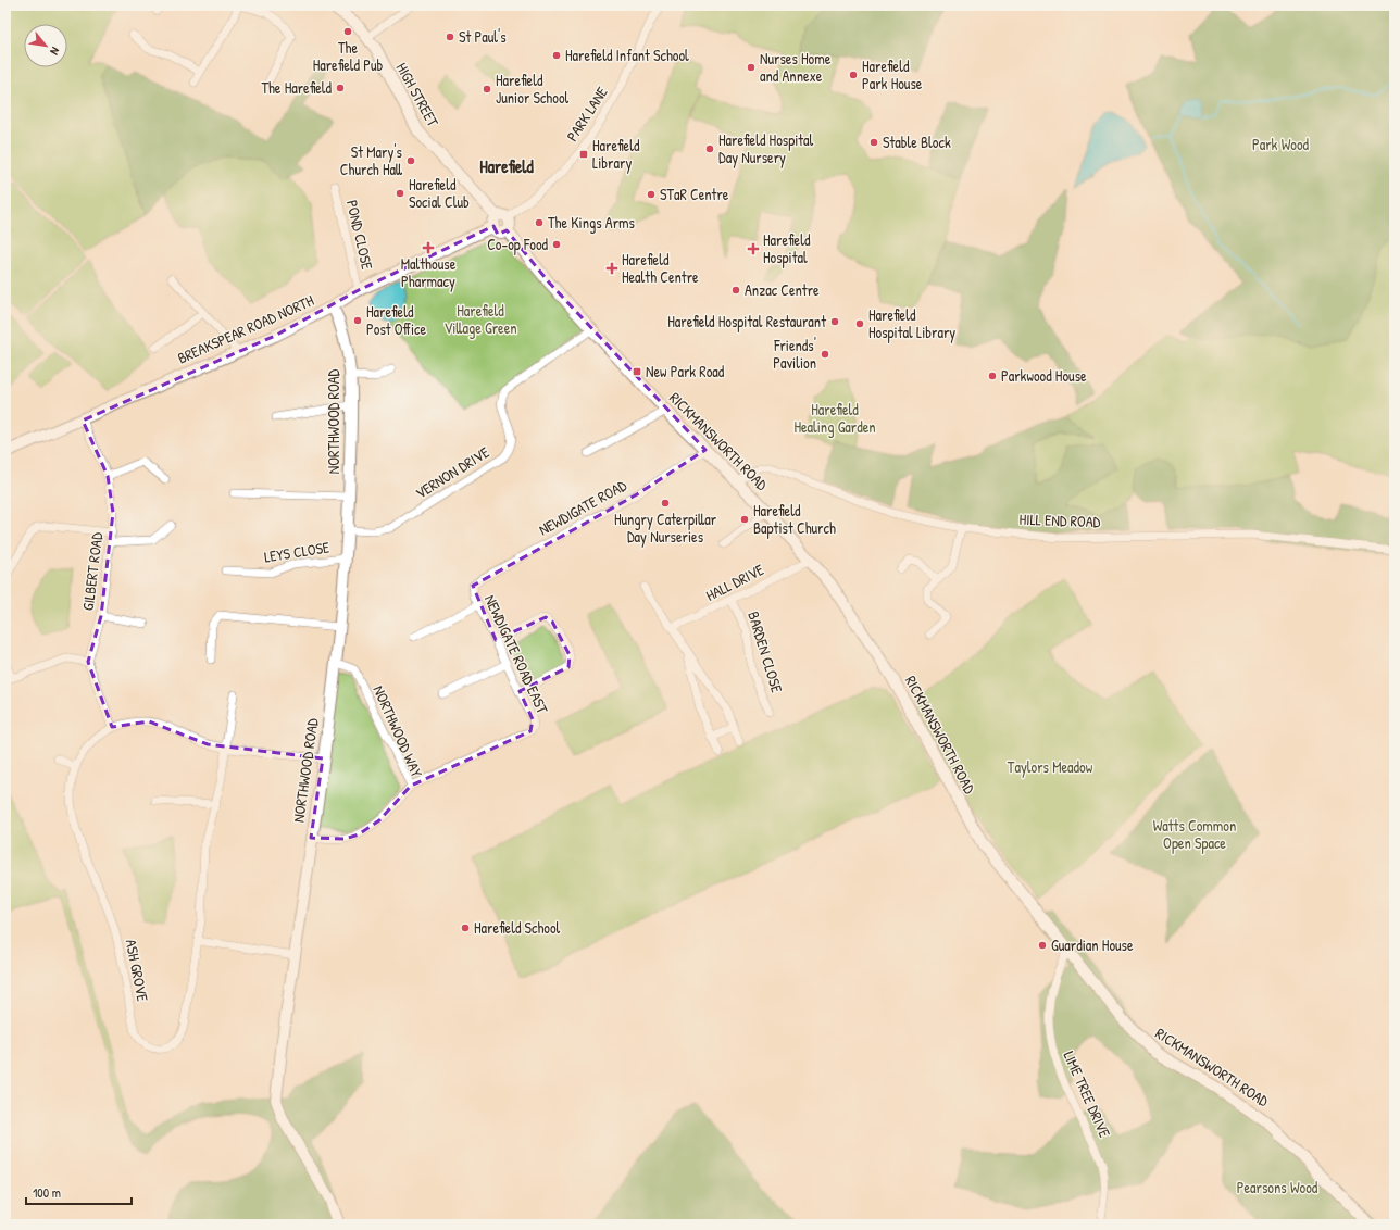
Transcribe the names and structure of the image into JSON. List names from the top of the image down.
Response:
{
  "streets": {
    "street": [
      "HIGH STREET",
      "PARK LANE",
      "POND CLOSE",
      "BREAKSPEAR ROAD NORTH",
      "NORTHWOOD ROAD",
      "RICKMANSWORTH ROAD",
      "VERNON DRIVE",
      "NEWDIGATE ROAD",
      "HILL END ROAD",
      "LEYS CLOSE",
      "GILBERT ROAD",
      "HALL DRIVE",
      "BARDEN CLOSE",
      "NEWDIGATE ROAD EAST",
      "NORTHWOOD WAY",
      "ASH GROVE",
      "LIME TREE DRIVE"
    ]
  },
  "crossings": [
    ["HIGH STREET", "PARK LANE"],
    ["HIGH STREET", "BREAKSPEAR ROAD NORTH"],
    ["HIGH STREET", "RICKMANSWORTH ROAD"],
    ["PARK LANE", "BREAKSPEAR ROAD NORTH"],
    ["PARK LANE", "RICKMANSWORTH ROAD"],
    ["POND CLOSE", "BREAKSPEAR ROAD NORTH"],
    ["BREAKSPEAR ROAD NORTH", "NORTHWOOD ROAD"],
    ["BREAKSPEAR ROAD NORTH", "RICKMANSWORTH ROAD"],
    ["BREAKSPEAR ROAD NORTH", "GILBERT ROAD"],
    ["NORTHWOOD ROAD", "VERNON DRIVE"],
    ["NORTHWOOD ROAD", "LEYS CLOSE"],
    ["NORTHWOOD ROAD", "NORTHWOOD WAY"],
    ["NORTHWOOD ROAD", "ASH GROVE"],
    ["RICKMANSWORTH ROAD", "VERNON DRIVE"],
    ["RICKMANSWORTH ROAD", "NEWDIGATE ROAD"],
    ["RICKMANSWORTH ROAD", "HILL END ROAD"],
    ["RICKMANSWORTH ROAD", "HALL DRIVE"],
    ["RICKMANSWORTH ROAD", "LIME TREE DRIVE"],
    ["NEWDIGATE ROAD", "NEWDIGATE ROAD EAST"],
    ["HALL DRIVE", "BARDEN CLOSE"],
    ["NEWDIGATE ROAD EAST", "NORTHWOOD WAY"]
  ],
  "districts": ["Harefield"],
  "parks": [
    "Park Wood",
    "Harefield Village Green",
    "Harefield Healing Garden",
    "Taylors Meadow",
    "Watts Common Open Space",
    "Pearsons Wood"
  ],
  "places": {
    "other": [
      "The Harefield Pub",
      "St Paul's",
      "Harefield Infant School",
      "Nurses Home and Annexe",
      "Harefield Park House",
      "The Harefield",
      "Harefield Junior School",
      "Stable Block",
      "Harefield Hospital Day Nursery",
      "St Mary's Church Hall",
      "Harefield Social Club",
      "STaR Centre",
      "The Kings Arms",
      "Co-op Food",
      "Anzac Centre",
      "Harefield Post Office",
      "Harefield Hospital Restaurant",
      "Harefield Hospital Library",
      "Friends' Pavilion",
      "Parkwood House",
      "Hungry Caterpillar Day Nurseries",
      "Harefield Baptist Church",
      "Harefield School",
      "Guardian House"
    ],
    "transit": ["Harefield Library", "New Park Road"],
    "health": ["Malthouse Pharmacy", "Harefield Hospital", "Harefield Health Centre"]
  },
  "scale_bar": "100 m",
  "north": "bottom right"
}
